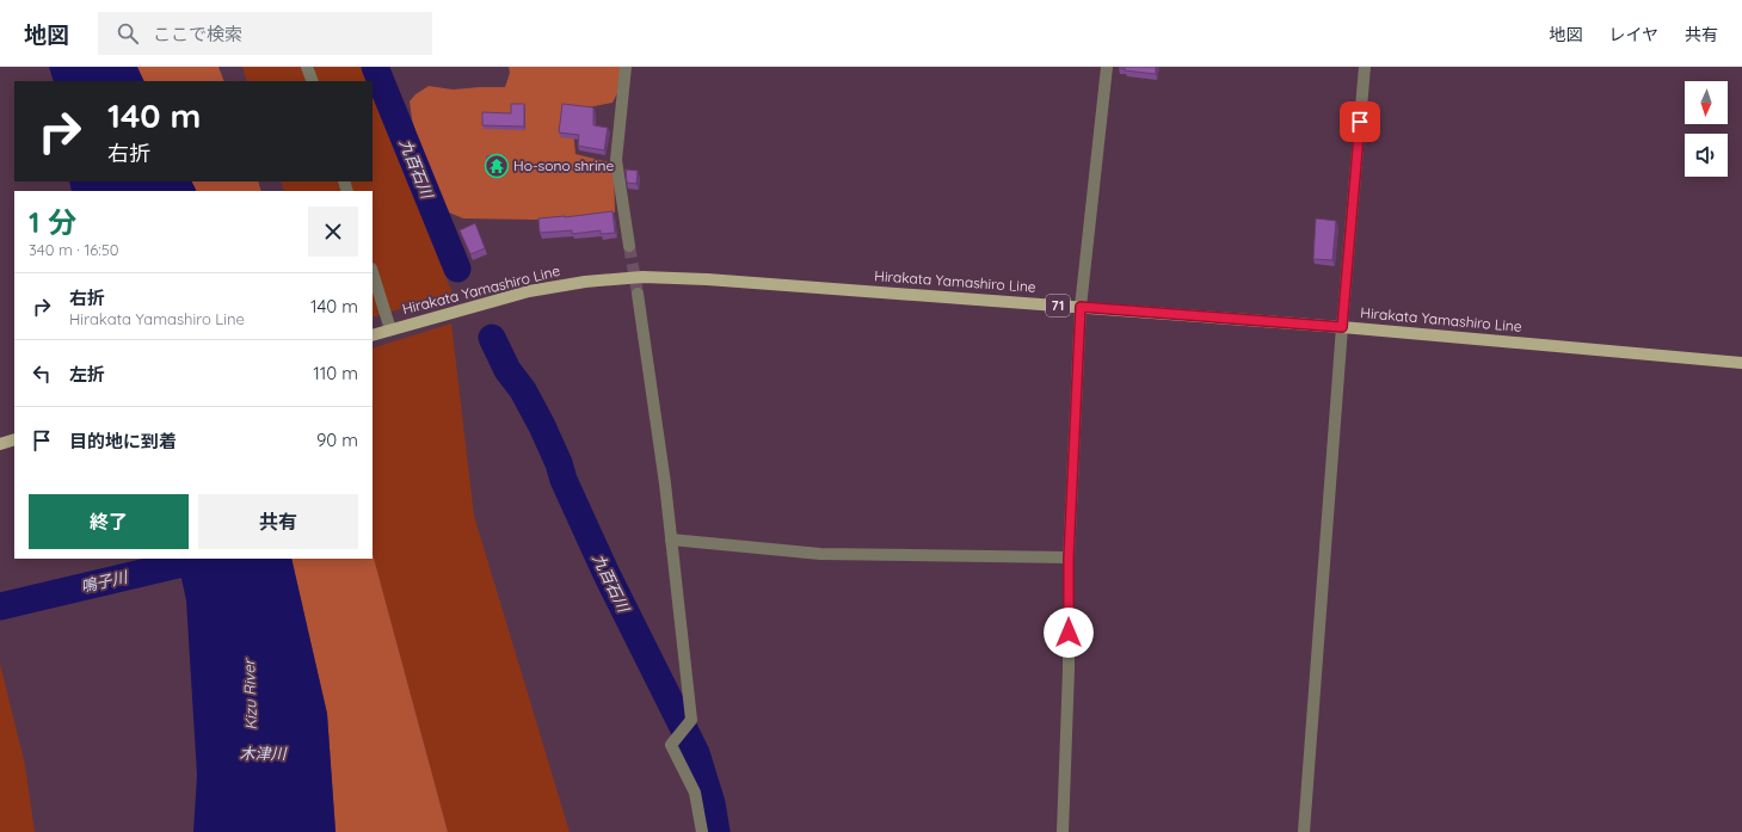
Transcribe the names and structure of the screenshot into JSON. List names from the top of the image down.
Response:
{
  "streets": {
    "main road": ["Hirakata Yamashiro Line", "71"]
  },
  "water": [
    "九百石川",
    "鳴子川",
    "Kizu River",
    "木津川"
  ],
  "places": {
    "temple": ["Ho-sono shrine"]
  },
  "north": "bottom",
  "page": {
    "header": "地図",
    "search": "ここで検索",
    "nav": ["地図", "レイヤ", "共有"],
    "turn": ["140 m", "右折"],
    "heading": ["1 分", "340 m · 16:50"],
    "list": [
      {
        "name": "右折",
        "note": "Hirakata Yamashiro Line",
        "value": "140 m"
      },
      {
        "name": "左折",
        "value": "110 m"
      },
      {
        "name": "目的地に到着",
        "value": "90 m"
      }
    ],
    "buttons": ["終了", "共有"]
  }
}
